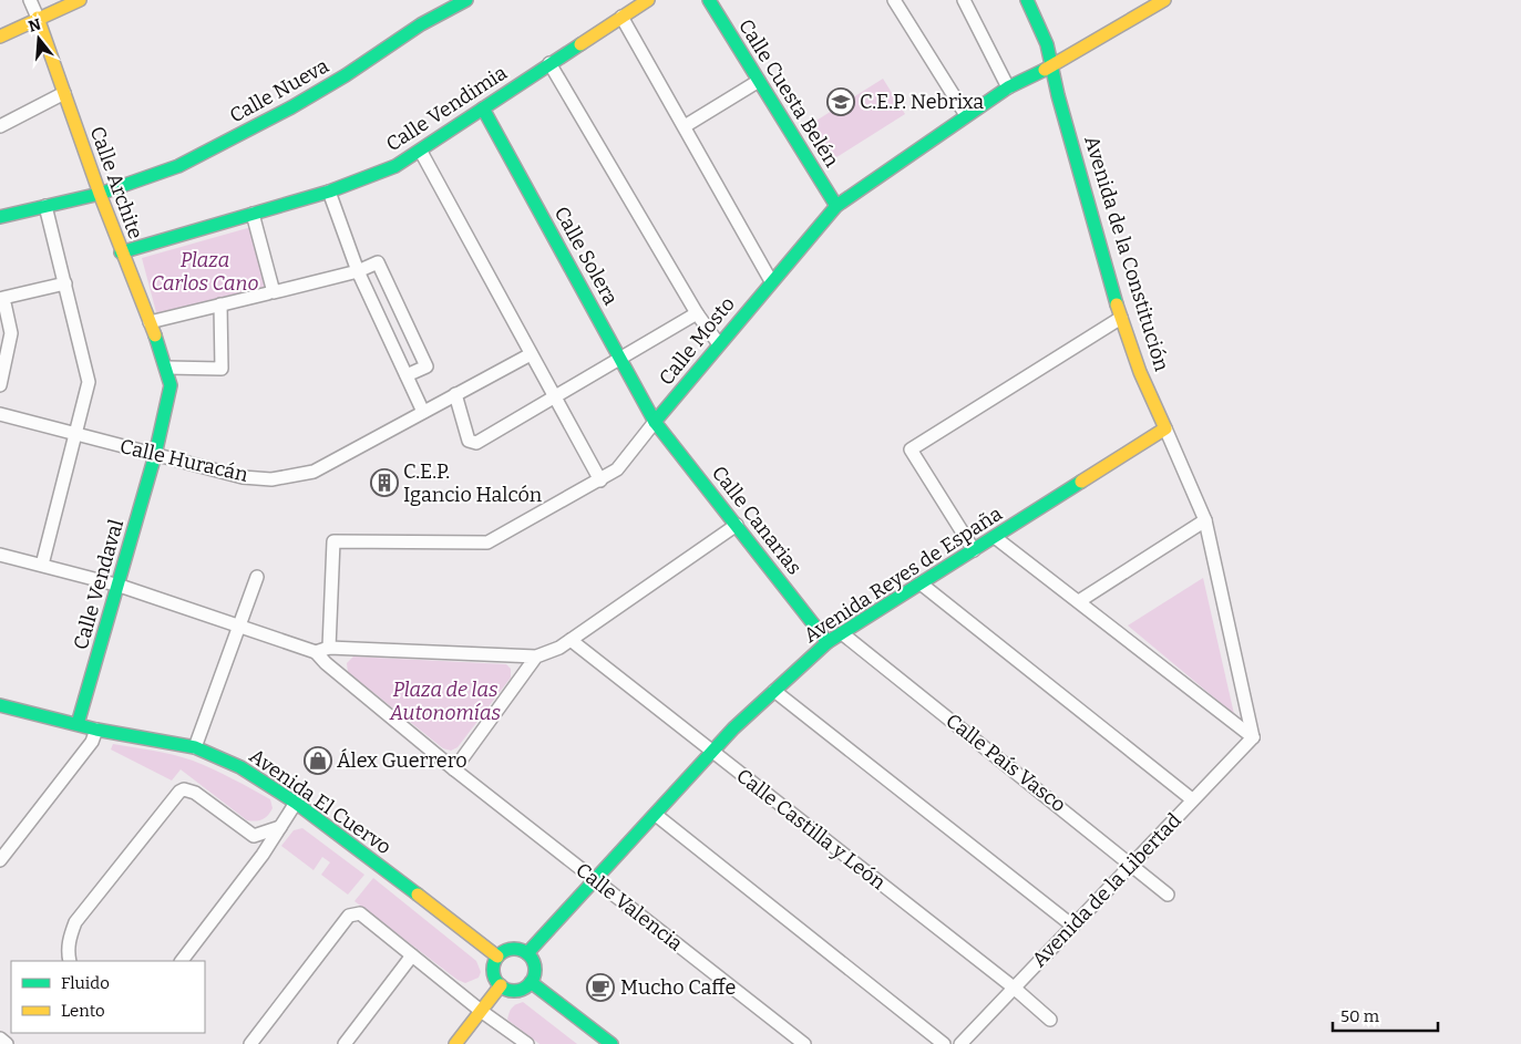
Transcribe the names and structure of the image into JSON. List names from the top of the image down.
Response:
{
  "streets": {
    "street": [
      "Calle Nueva",
      "Calle Cuesta Belén",
      "Calle Vendimia",
      "Calle Archite",
      "Avenida de la Constitución",
      "Calle Solera",
      "Calle Mosto",
      "Calle Huracán",
      "Calle Canarias",
      "Avenida Reyes de España",
      "Calle Vendaval",
      "Calle País Vasco",
      "Avenida El Cuervo",
      "Calle Castilla y León",
      "Avenida de la Libertad",
      "Calle Valencia"
    ]
  },
  "crossings": [
    ["Calle Nueva", "Calle Archite"],
    ["Calle Cuesta Belén", "Calle Mosto"],
    ["Calle Vendimia", "Calle Archite"],
    ["Calle Vendimia", "Calle Solera"],
    ["Calle Archite", "Calle Huracán"],
    ["Calle Archite", "Calle Vendaval"],
    ["Avenida de la Constitución", "Calle Mosto"],
    ["Avenida de la Constitución", "Avenida Reyes de España"],
    ["Avenida de la Constitución", "Avenida de la Libertad"],
    ["Calle Solera", "Calle Mosto"],
    ["Calle Solera", "Calle Canarias"],
    ["Calle Mosto", "Calle Canarias"],
    ["Calle Huracán", "Calle Vendaval"],
    ["Calle Canarias", "Avenida Reyes de España"],
    ["Avenida Reyes de España", "Calle País Vasco"],
    ["Avenida Reyes de España", "Avenida El Cuervo"],
    ["Avenida Reyes de España", "Calle Castilla y León"],
    ["Avenida Reyes de España", "Calle Valencia"],
    ["Calle Vendaval", "Avenida El Cuervo"],
    ["Calle País Vasco", "Avenida de la Libertad"],
    ["Calle Castilla y León", "Avenida de la Libertad"]
  ],
  "parks": ["Plaza Carlos Cano", "Plaza de las Autonomías"],
  "places": {
    "school or university": ["C.E.P. Nebrixa"],
    "building": ["C.E.P. Igancio Halcón"],
    "shop": ["Álex Guerrero"],
    "cafe": ["Mucho Caffe"]
  },
  "legend": ["Fluido", "Lento"],
  "scale_bar": "50 m",
  "north": "top"
}
